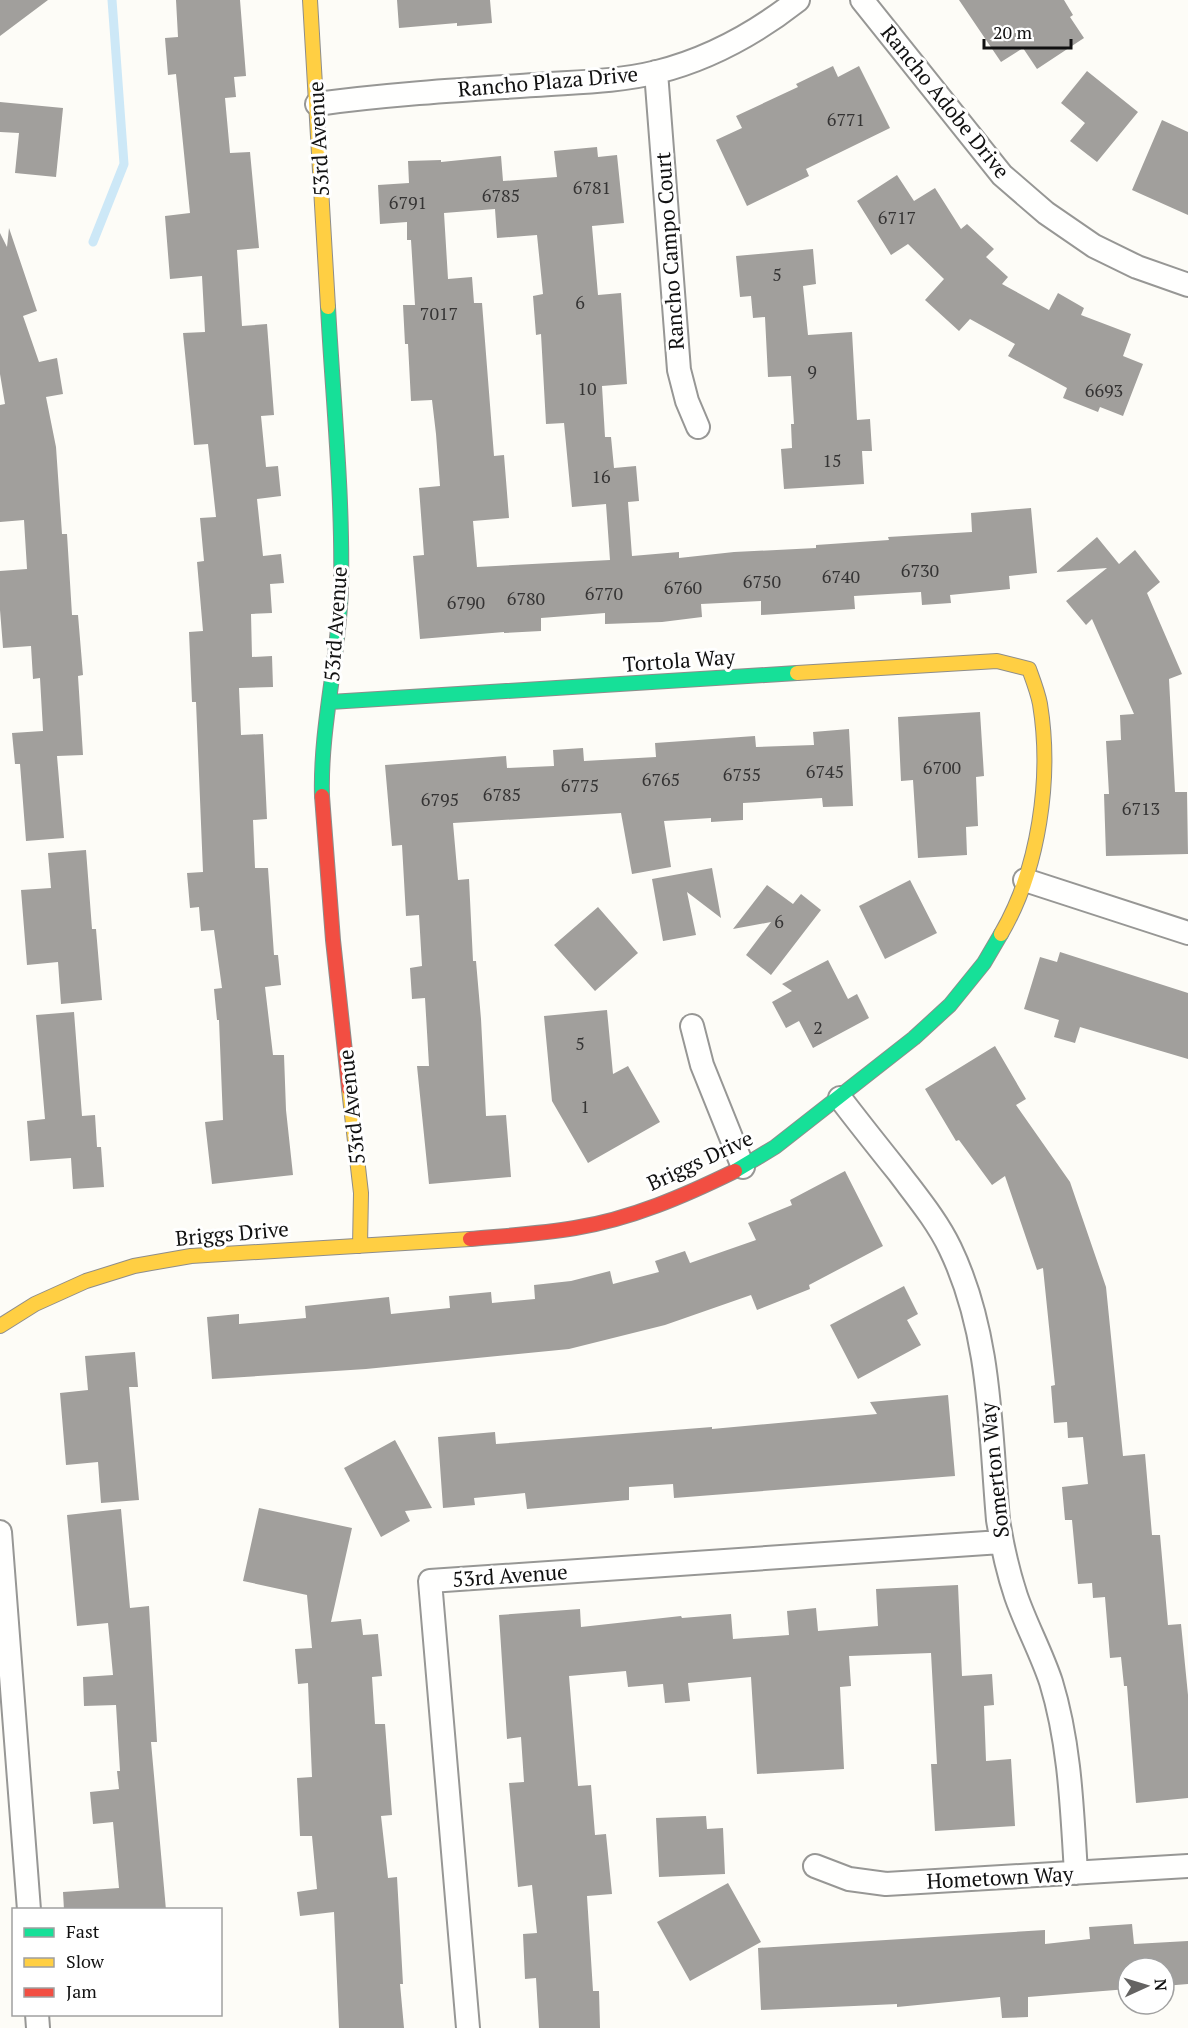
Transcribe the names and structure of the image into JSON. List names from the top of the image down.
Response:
{
  "streets": {
    "street": [
      "Rancho Plaza Drive",
      "Rancho Adobe Drive",
      "53rd Avenue",
      "Rancho Campo Court",
      "Tortola Way",
      "Briggs Drive",
      "Somerton Way",
      "Hometown Way"
    ]
  },
  "crossings": [
    ["Rancho Plaza Drive", "53rd Avenue"],
    ["Rancho Plaza Drive", "Rancho Campo Court"],
    ["53rd Avenue", "Tortola Way"],
    ["53rd Avenue", "Briggs Drive"],
    ["53rd Avenue", "Somerton Way"],
    ["Tortola Way", "Briggs Drive"],
    ["Briggs Drive", "Somerton Way"],
    ["Somerton Way", "Hometown Way"]
  ],
  "house_numbers": [
    "6771",
    "6781",
    "6785",
    "6791",
    "6717",
    "5",
    "6",
    "7017",
    "9",
    "10",
    "6693",
    "15",
    "16",
    "6730",
    "6740",
    "6750",
    "6760",
    "6770",
    "6780",
    "6790",
    "6700",
    "6745",
    "6755",
    "6765",
    "6775",
    "6785",
    "6795",
    "6713",
    "6",
    "2",
    "5",
    "1"
  ],
  "legend": ["Fast", "Slow", "Jam"],
  "scale_bar": "20 m",
  "north": "right"
}
